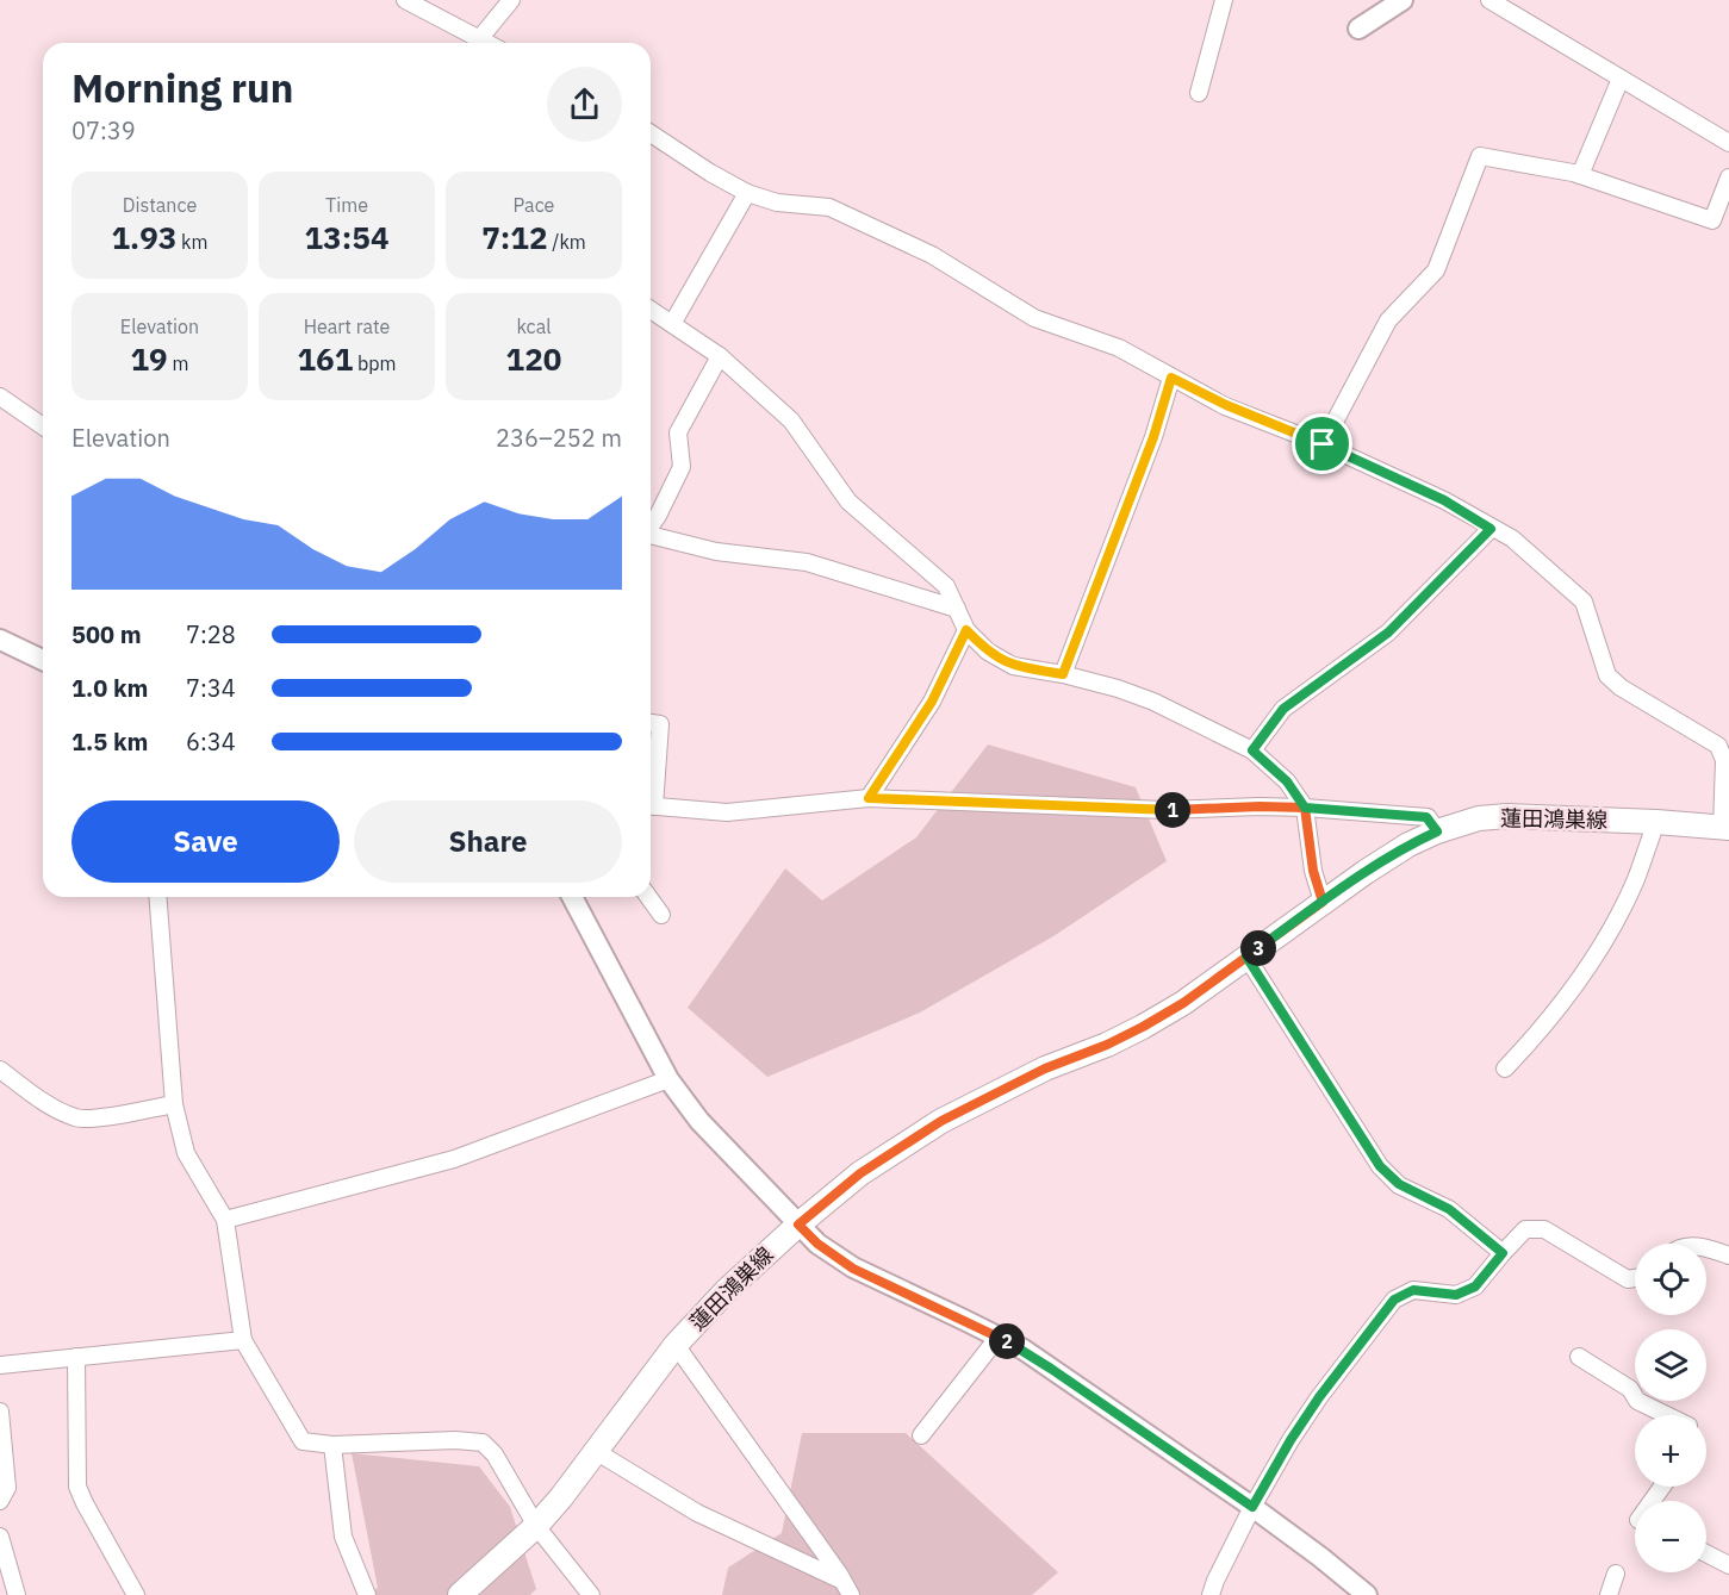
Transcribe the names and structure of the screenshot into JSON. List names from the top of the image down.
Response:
{
  "streets": {
    "main road": ["蓮田鴻巣線"]
  },
  "page": {
    "heading": ["Morning run", "07:39"],
    "stats": [
      ["Distance", "1.93 km"],
      ["Time", "13:54"],
      ["Pace", "7:12 /km"],
      ["Elevation", "19 m"],
      ["Heart rate", "161 bpm"],
      ["kcal", "120"]
    ],
    "chart": ["Elevation", "236–252 m"],
    "list": [
      {
        "name": "500 m",
        "note": "7:28"
      },
      {
        "name": "1.0 km",
        "note": "7:34"
      },
      {
        "name": "1.5 km",
        "note": "6:34"
      }
    ],
    "buttons": ["Save", "Share"],
    "pins": ["1", "3", "2"],
    "map_buttons": ["+", "−"]
  }
}
